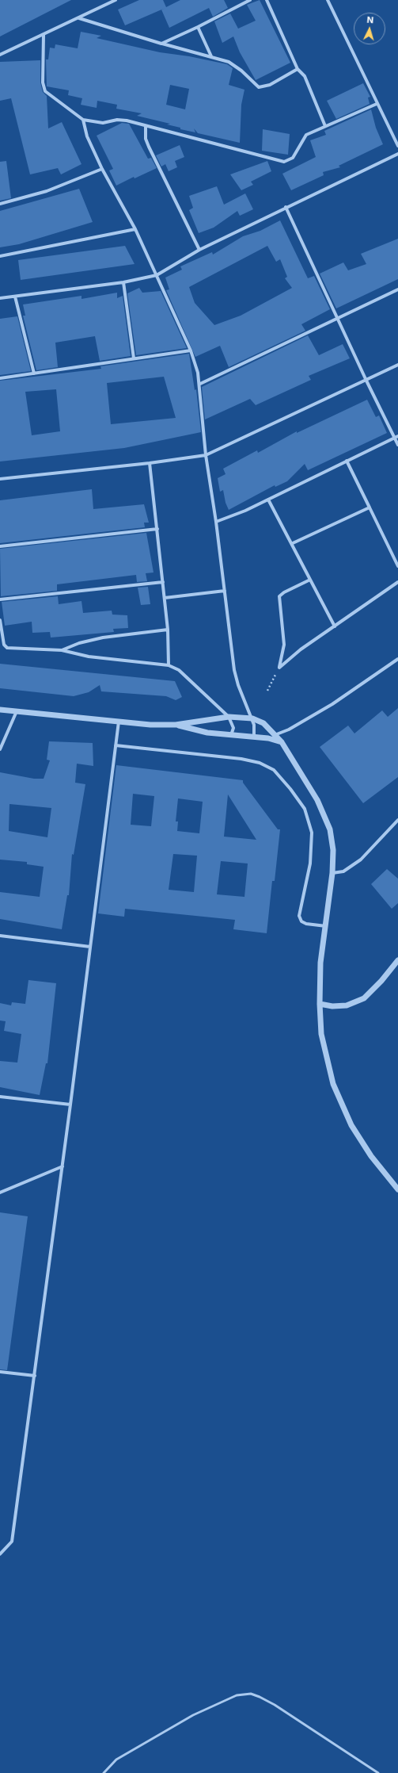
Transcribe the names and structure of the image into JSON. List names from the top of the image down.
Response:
{
  "north": "top"
}
